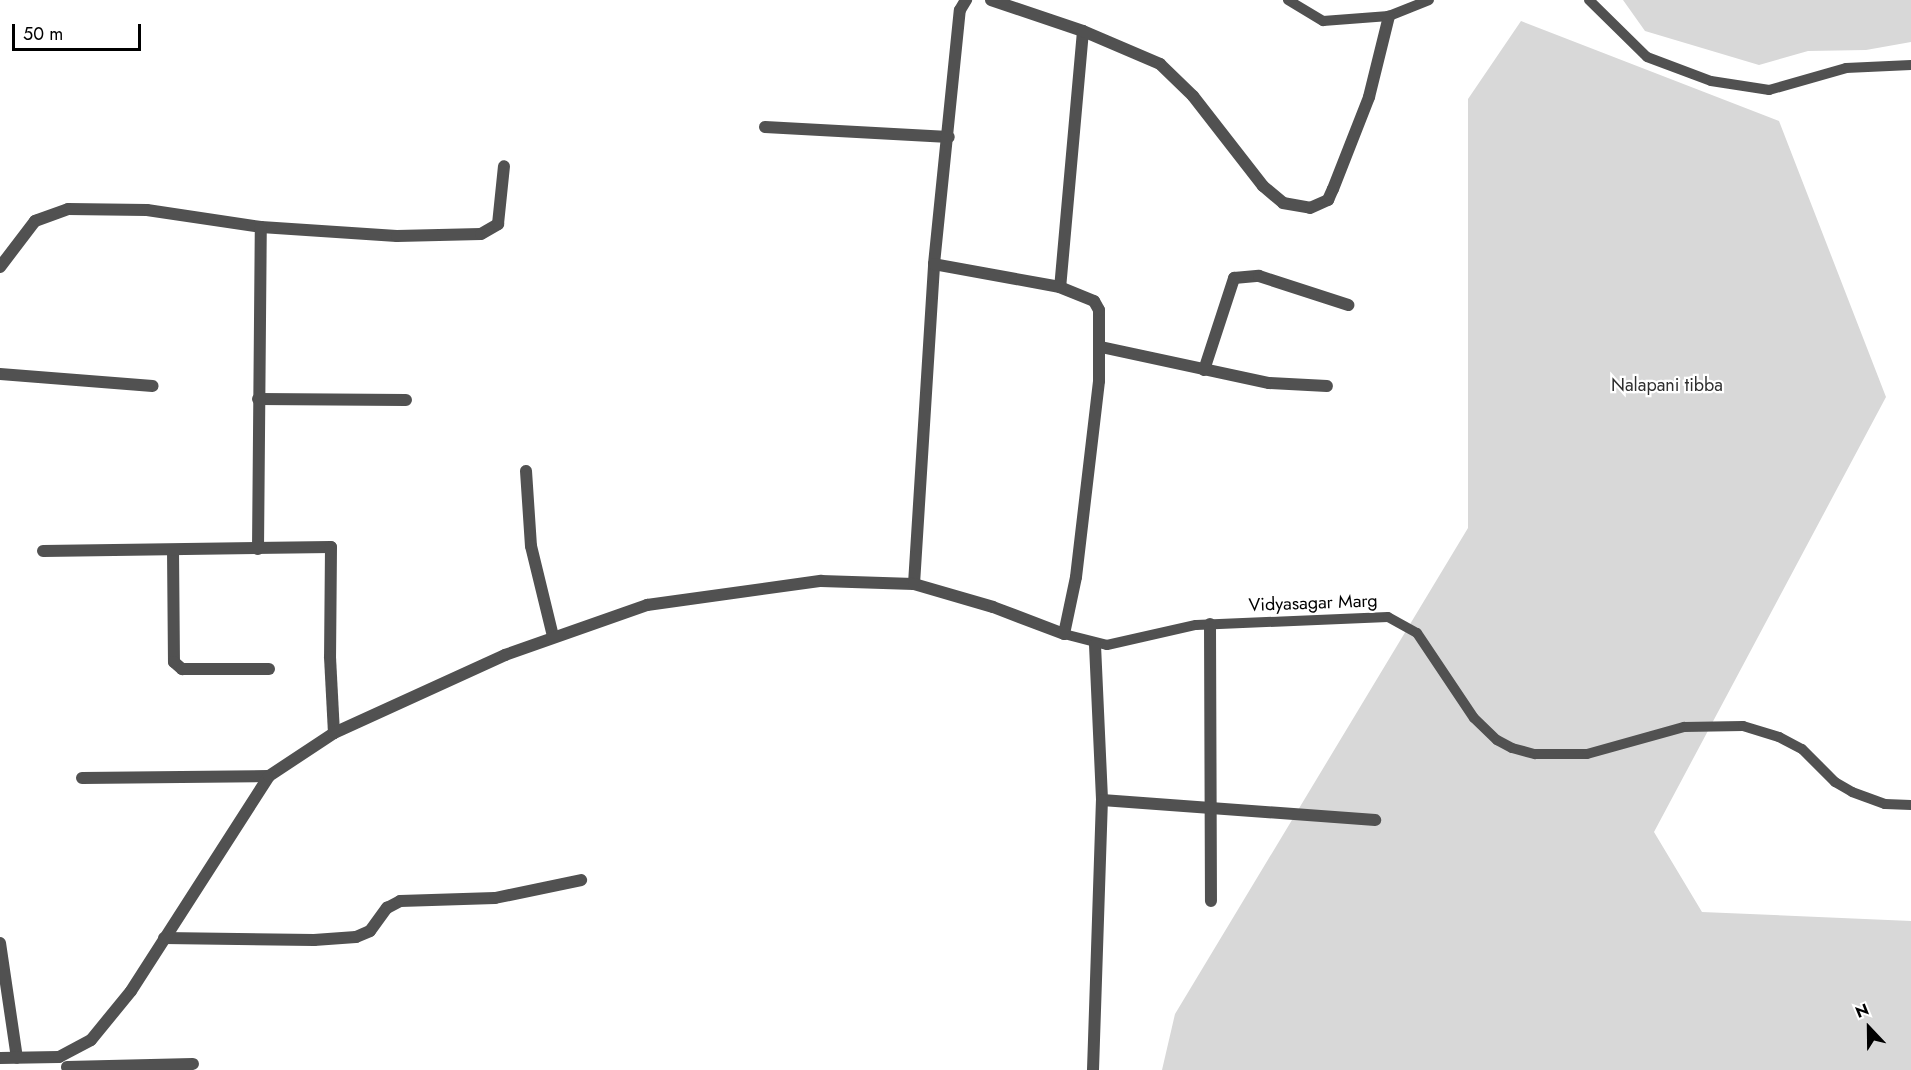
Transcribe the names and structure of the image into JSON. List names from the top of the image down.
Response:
{
  "streets": {
    "lane": ["Vidyasagar Marg"]
  },
  "parks": ["Nalapani tibba"],
  "scale_bar": "50 m",
  "north": "top"
}
